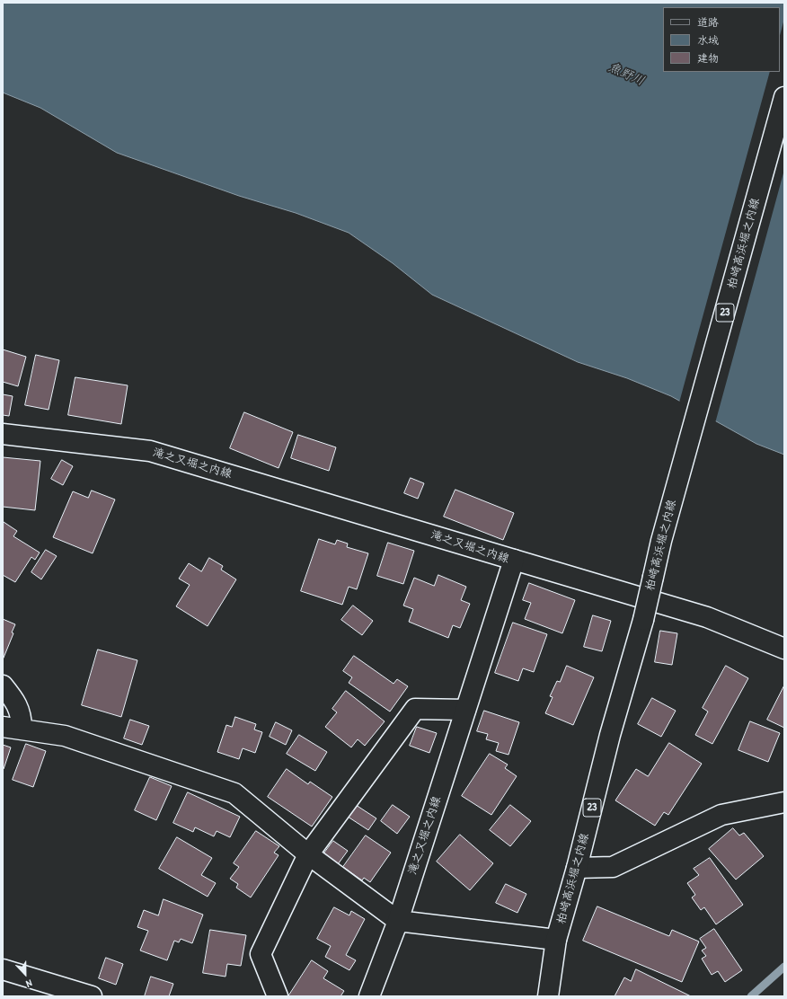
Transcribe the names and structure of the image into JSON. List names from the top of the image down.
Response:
{
  "streets": {
    "main road": ["柏崎高浜堀之内線", "23", "滝之又堀之内線"]
  },
  "water": ["魚野川"],
  "legend": ["道路", "水域", "建物"],
  "north": "bottom"
}
